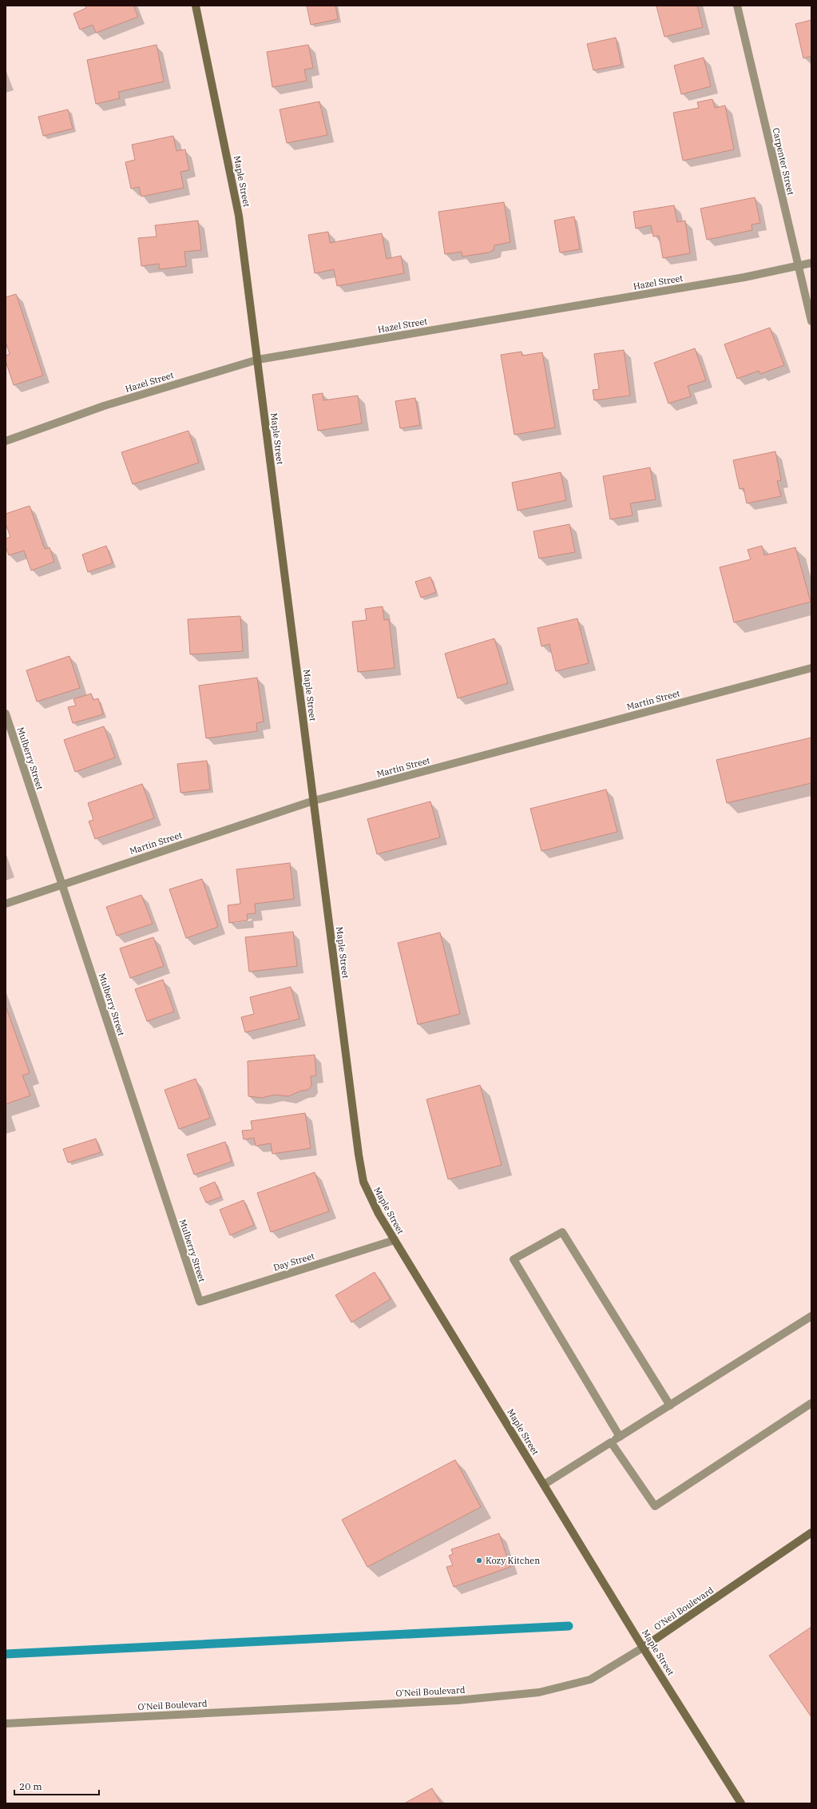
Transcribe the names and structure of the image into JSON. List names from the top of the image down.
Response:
{
  "streets": {
    "main road": ["Maple Street", "O'Neil Boulevard"],
    "street": [
      "Carpenter Street",
      "Hazel Street",
      "Martin Street",
      "Mulberry Street",
      "Day Street"
    ]
  },
  "crossings": [
    ["Carpenter Street", "Hazel Street"],
    ["Maple Street", "Hazel Street"],
    ["Maple Street", "Martin Street"],
    ["Maple Street", "Day Street"],
    ["Maple Street", "O'Neil Boulevard"],
    ["Martin Street", "Mulberry Street"],
    ["Mulberry Street", "Day Street"]
  ],
  "places": ["Kozy Kitchen"],
  "scale_bar": "20 m"
}
